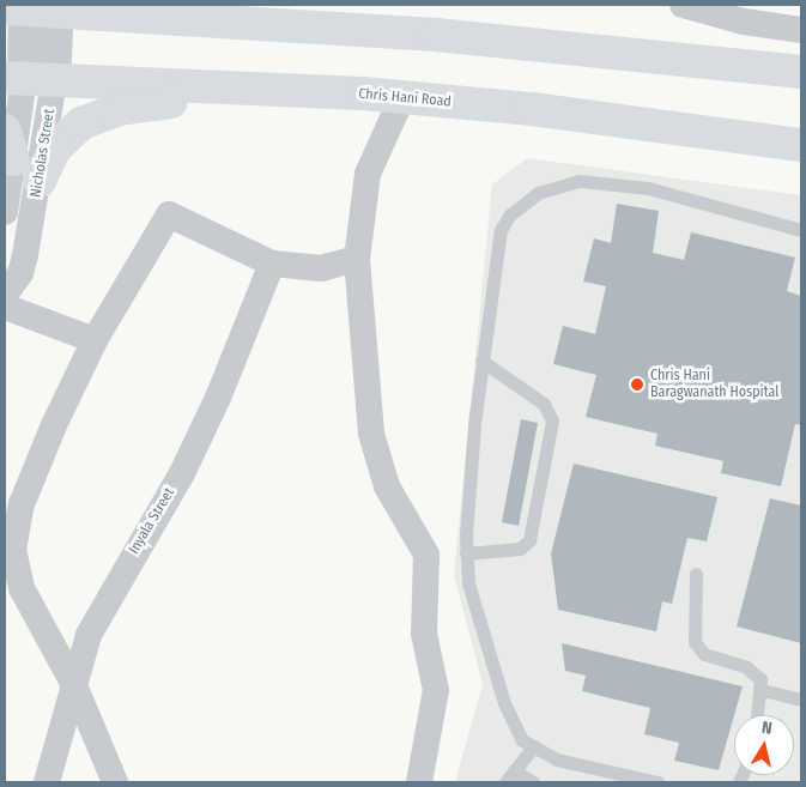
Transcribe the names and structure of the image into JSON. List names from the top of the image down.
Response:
{
  "streets": {
    "main road": ["Chris Hani Road"],
    "street": ["Nicholas Street", "Inyala Street"]
  },
  "crossings": [
    ["Chris Hani Road", "Nicholas Street"]
  ],
  "places": ["Chris Hani Baragwanath Hospital"],
  "north": "top"
}
